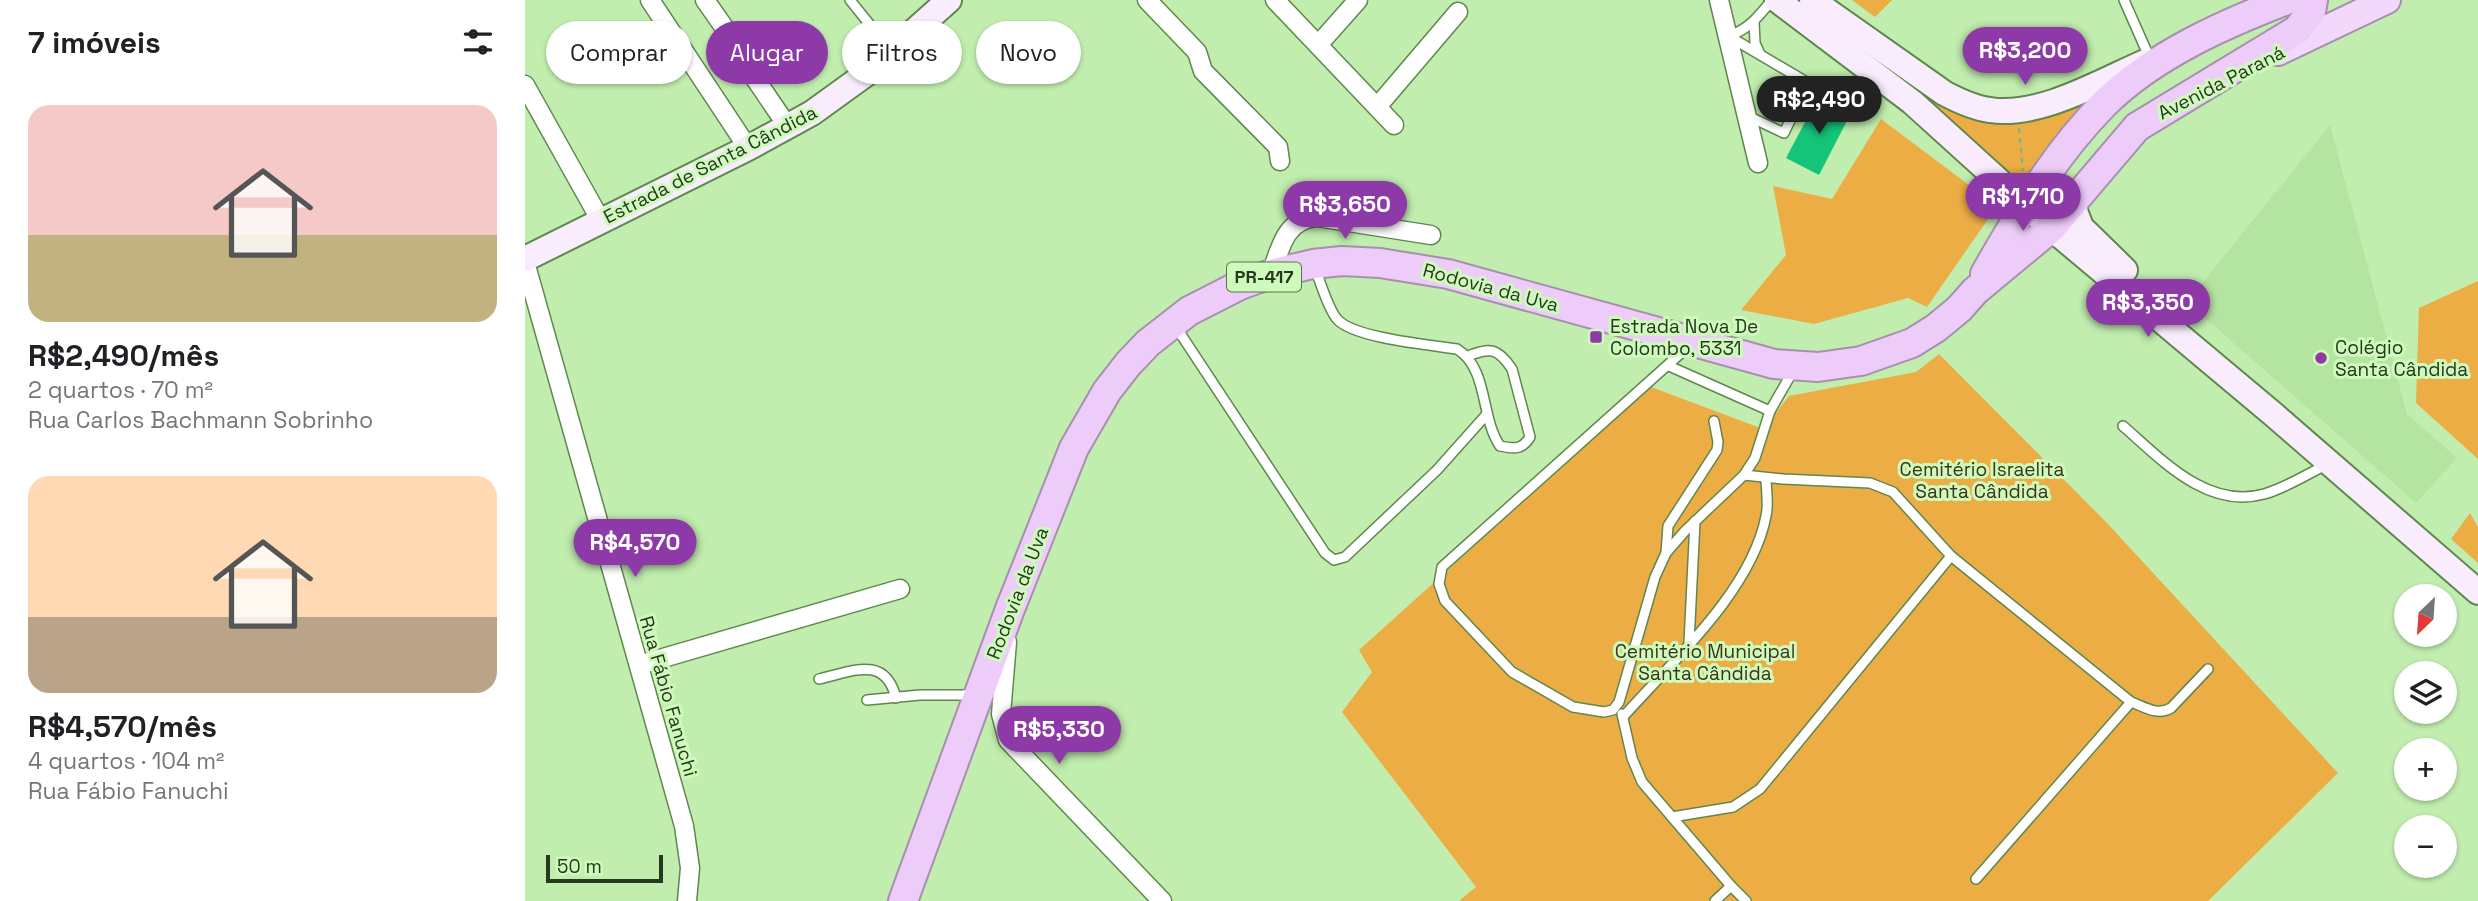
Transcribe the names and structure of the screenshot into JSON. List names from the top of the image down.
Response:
{
  "streets": {
    "highway": ["Avenida Paraná", "PR-417", "Rodovia da Uva"],
    "main road": ["Estrada de Santa Cândida"],
    "street": ["Rua Fábio Fanuchi"]
  },
  "crossings": [
    ["Avenida Paraná", "Rodovia da Uva"],
    ["Estrada de Santa Cândida", "Rua Fábio Fanuchi"]
  ],
  "parks": ["Cemitério Israelita Santa Cândida", "Cemitério Municipal Santa Cândida"],
  "places": {
    "transit": ["Estrada Nova De Colombo, 5331"],
    "other": ["Colégio Santa Cândida"]
  },
  "scale_bar": "50 m",
  "north": "bottom left",
  "page": {
    "heading": "7 imóveis",
    "chip": [
      "Comprar",
      "Alugar",
      "Filtros",
      "Novo"
    ],
    "price": [
      "R$3,200",
      "R$2,490",
      "R$1,710",
      "R$3,650",
      "R$3,350",
      "R$4,570",
      "R$5,330"
    ],
    "list": [
      {
        "name": "R$2,490/mês",
        "note": "2 quartos · 70 m² · Rua Carlos Bachmann Sobrinho"
      },
      {
        "name": "R$4,570/mês",
        "note": "4 quartos · 104 m² · Rua Fábio Fanuchi"
      }
    ],
    "map_buttons": ["+", "−"],
    "scale": "50 m"
  }
}
